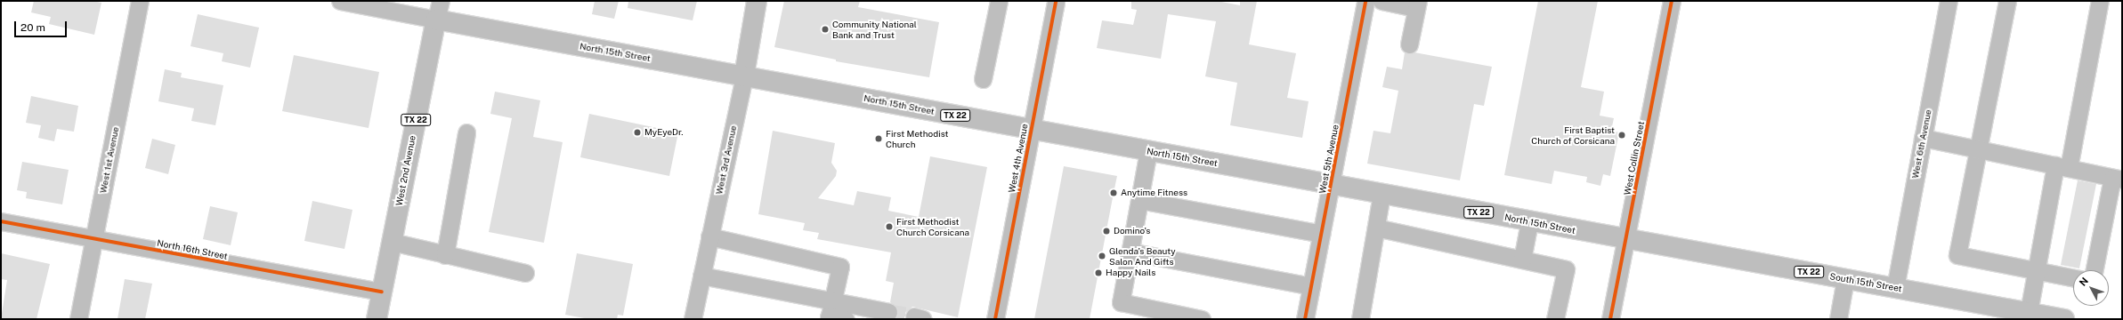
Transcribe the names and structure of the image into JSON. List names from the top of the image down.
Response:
{
  "streets": {
    "main road": [
      "North 15th Street",
      "TX 22",
      "West 3rd Avenue",
      "West 2nd Avenue",
      "South 15th Street"
    ],
    "street": [
      "West 6th Avenue",
      "West 4th Avenue",
      "West Collin Street",
      "West 5th Avenue",
      "West 1st Avenue",
      "North 16th Street"
    ]
  },
  "crossings": [
    ["North 15th Street", "West 4th Avenue"],
    ["North 15th Street", "West Collin Street"],
    ["North 15th Street", "West 5th Avenue"],
    ["North 15th Street", "West 3rd Avenue"],
    ["North 15th Street", "West 2nd Avenue"],
    ["North 15th Street", "South 15th Street"],
    ["West 6th Avenue", "South 15th Street"],
    ["West Collin Street", "South 15th Street"],
    ["West 1st Avenue", "North 16th Street"],
    ["West 2nd Avenue", "North 16th Street"]
  ],
  "places": [
    "Community National Bank and Trust",
    "MyEyeDr.",
    "First Baptist Church of Corsicana",
    "First Methodist Church",
    "Anytime Fitness",
    "First Methodist Church Corsicana",
    "Domino's",
    "Glenda's Beauty Salon And Gifts",
    "Happy Nails"
  ],
  "scale_bar": "20 m",
  "north": "top left"
}
